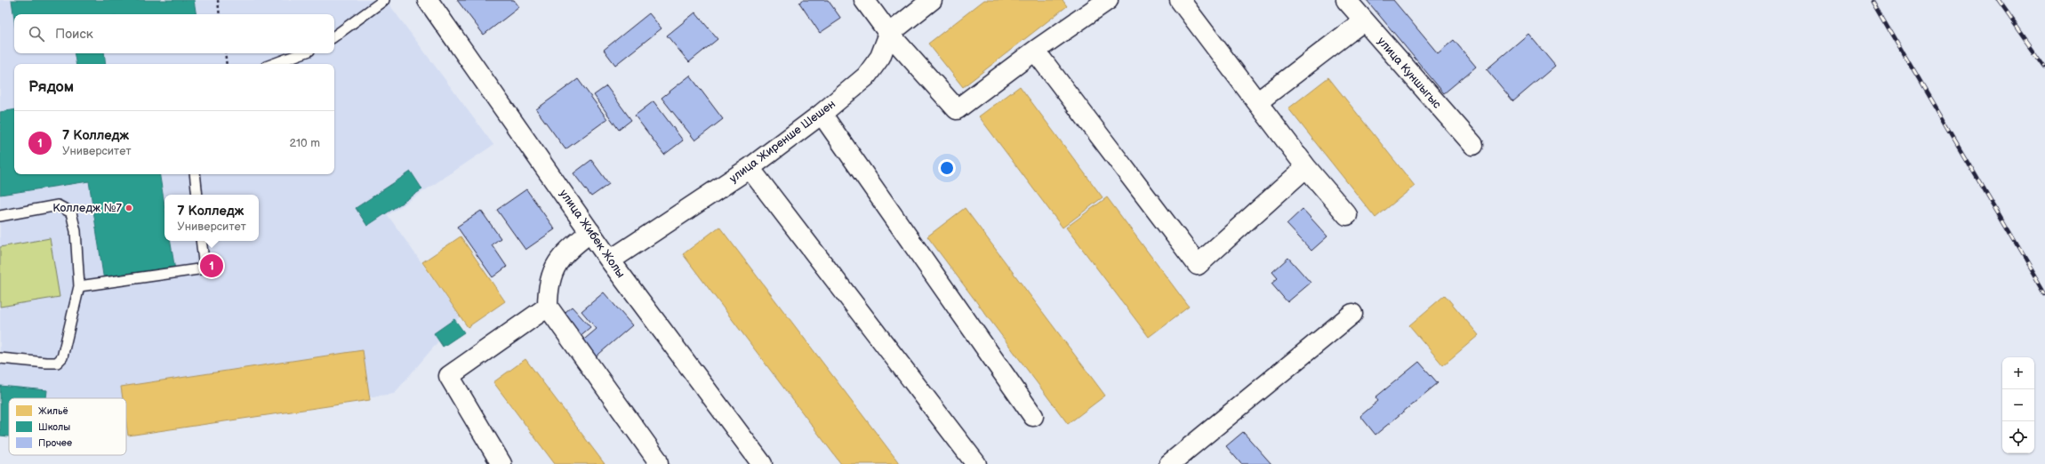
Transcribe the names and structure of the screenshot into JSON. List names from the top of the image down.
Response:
{
  "streets": {
    "street": ["улица Куншыгыс", "улица Жиренше Шешен", "улица Жибек Жолы"]
  },
  "crossings": [
    ["улица Жиренше Шешен", "улица Жибек Жолы"]
  ],
  "places": ["Колледж №7"],
  "legend": ["Жильё", "Школы", "Прочее"],
  "page": {
    "search": "Поиск",
    "heading": "Рядом",
    "list": [
      {
        "mark": "1",
        "name": "7 Колледж",
        "note": "Университет",
        "value": "210 m"
      }
    ],
    "popup": ["7 Колледж", "Университет"],
    "pins": "1",
    "map_buttons": ["+", "−"]
  }
}
